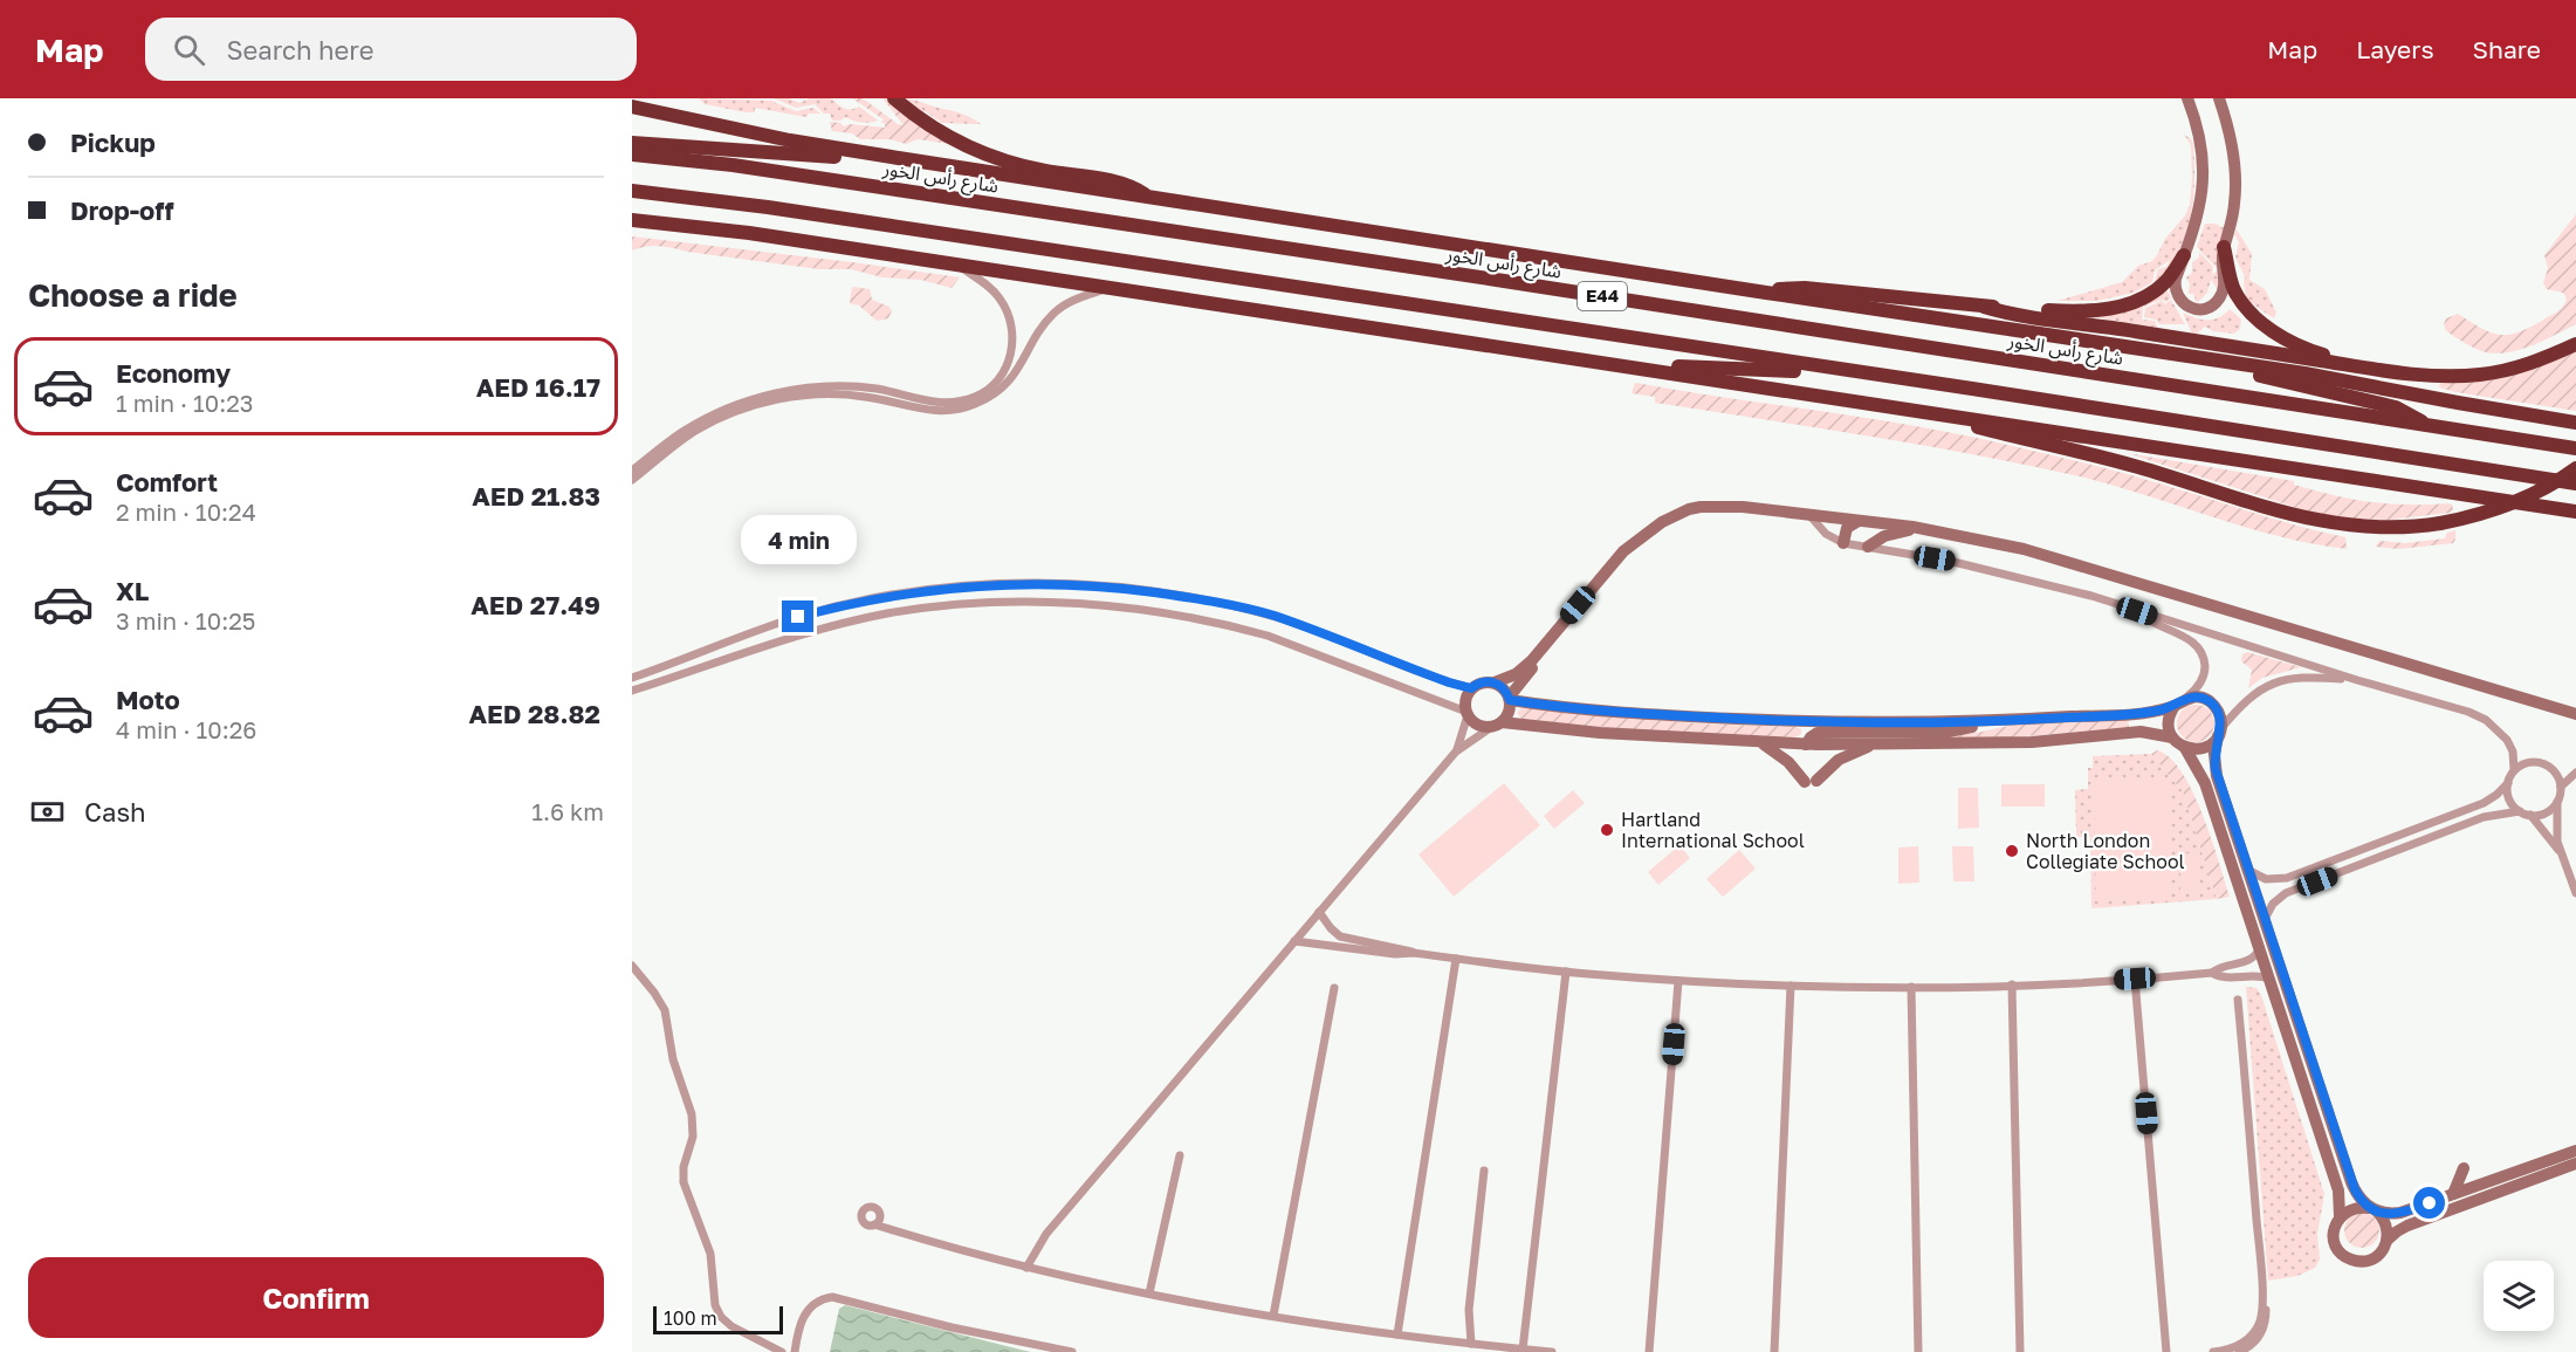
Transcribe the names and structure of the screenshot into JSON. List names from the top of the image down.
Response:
{
  "streets": {
    "highway": ["شارع رأس الخور", "E44"]
  },
  "places": ["Hartland International School", "North London Collegiate School"],
  "scale_bar": "100 m",
  "page": {
    "header": "Map",
    "search": "Search here",
    "nav": ["Map", "Layers", "Share"],
    "banner": ["Pickup", "Drop-off"],
    "heading": "Choose a ride",
    "list": [
      {
        "name": "Economy",
        "note": "1 min · 10:23",
        "value": "AED 16.17"
      },
      {
        "name": "Comfort",
        "note": "2 min · 10:24",
        "value": "AED 21.83"
      },
      {
        "name": "XL",
        "note": "3 min · 10:25",
        "value": "AED 27.49"
      },
      {
        "name": "Moto",
        "note": "4 min · 10:26",
        "value": "AED 28.82"
      }
    ],
    "bubble": "4 min",
    "pay": ["Cash", "1.6 km"],
    "buttons": "Confirm",
    "scale": "100 m"
  }
}
